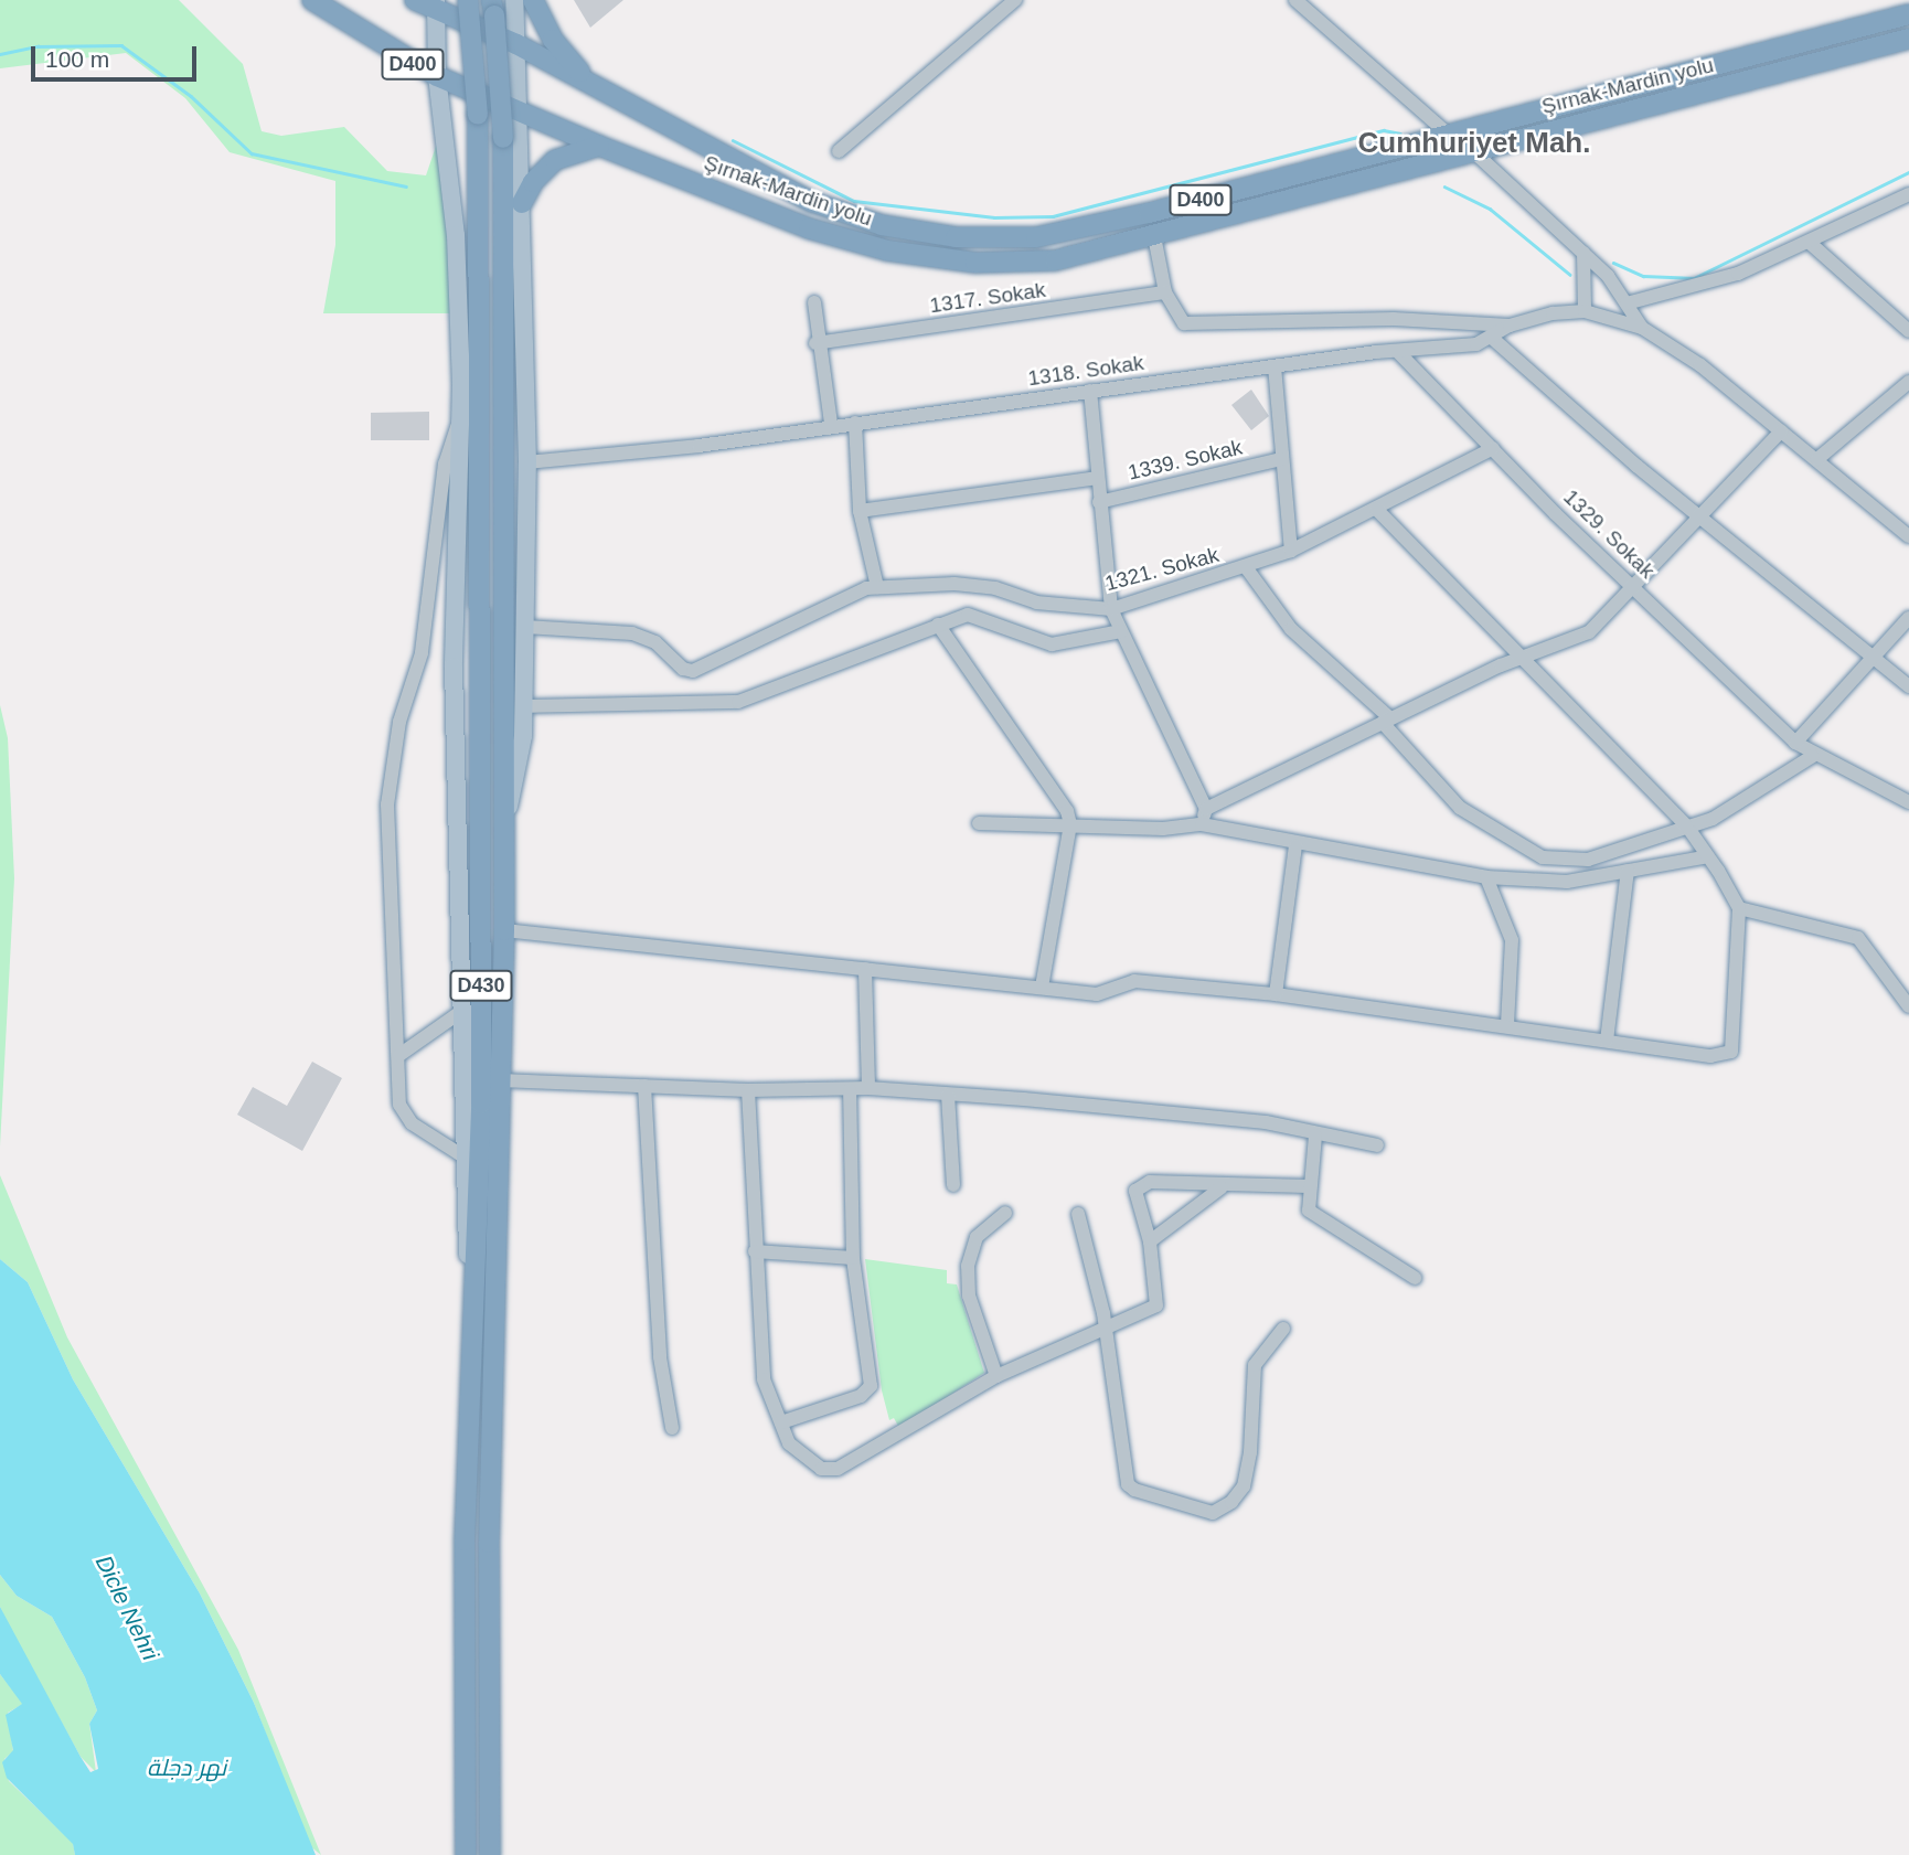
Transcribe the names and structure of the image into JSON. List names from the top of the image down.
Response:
{
  "streets": {
    "highway": ["D400", "Şırnak-Mardin yolu", "D430"],
    "street": [
      "1317. Sokak",
      "1318. Sokak",
      "1339. Sokak",
      "1329. Sokak",
      "1321. Sokak"
    ]
  },
  "crossings": [
    ["1318. Sokak", "1329. Sokak"],
    ["1329. Sokak", "1321. Sokak"]
  ],
  "districts": ["Cumhuriyet Mah."],
  "water": ["Dicle Nehri", "نهر دجلة"],
  "scale_bar": "100 m"
}
